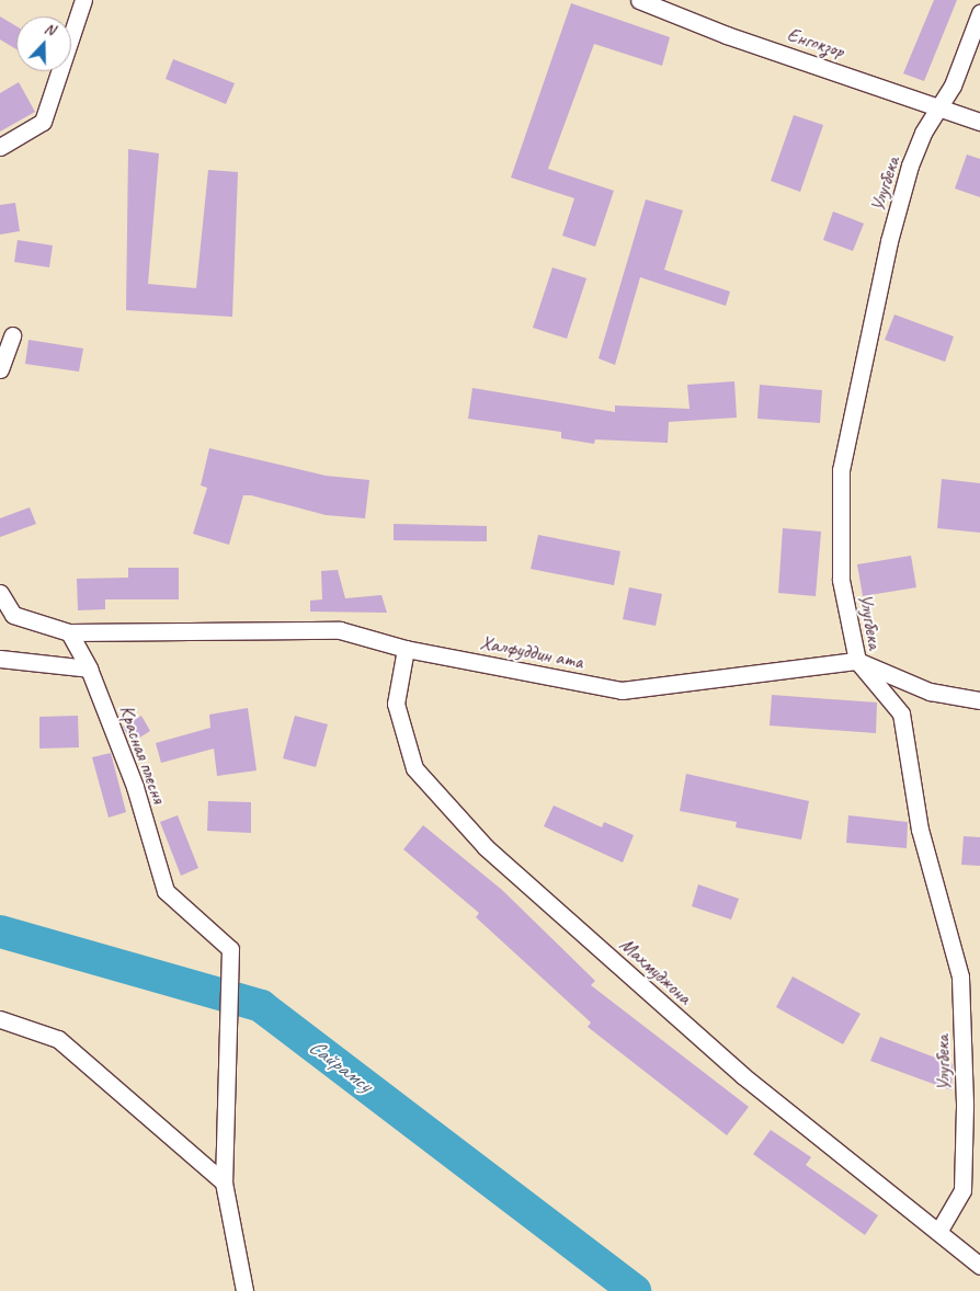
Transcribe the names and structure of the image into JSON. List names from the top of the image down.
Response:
{
  "streets": {
    "street": [
      "Енгокзор",
      "Улугбека",
      "Халфуддин ата",
      "Красная плесня",
      "Махмуджона"
    ]
  },
  "crossings": [
    ["Енгокзор", "Улугбека"],
    ["Улугбека", "Халфуддин ата"],
    ["Улугбека", "Махмуджона"],
    ["Халфуддин ата", "Красная плесня"],
    ["Халфуддин ата", "Махмуджона"]
  ],
  "water": ["Сайрамсу"],
  "north": "top"
}
